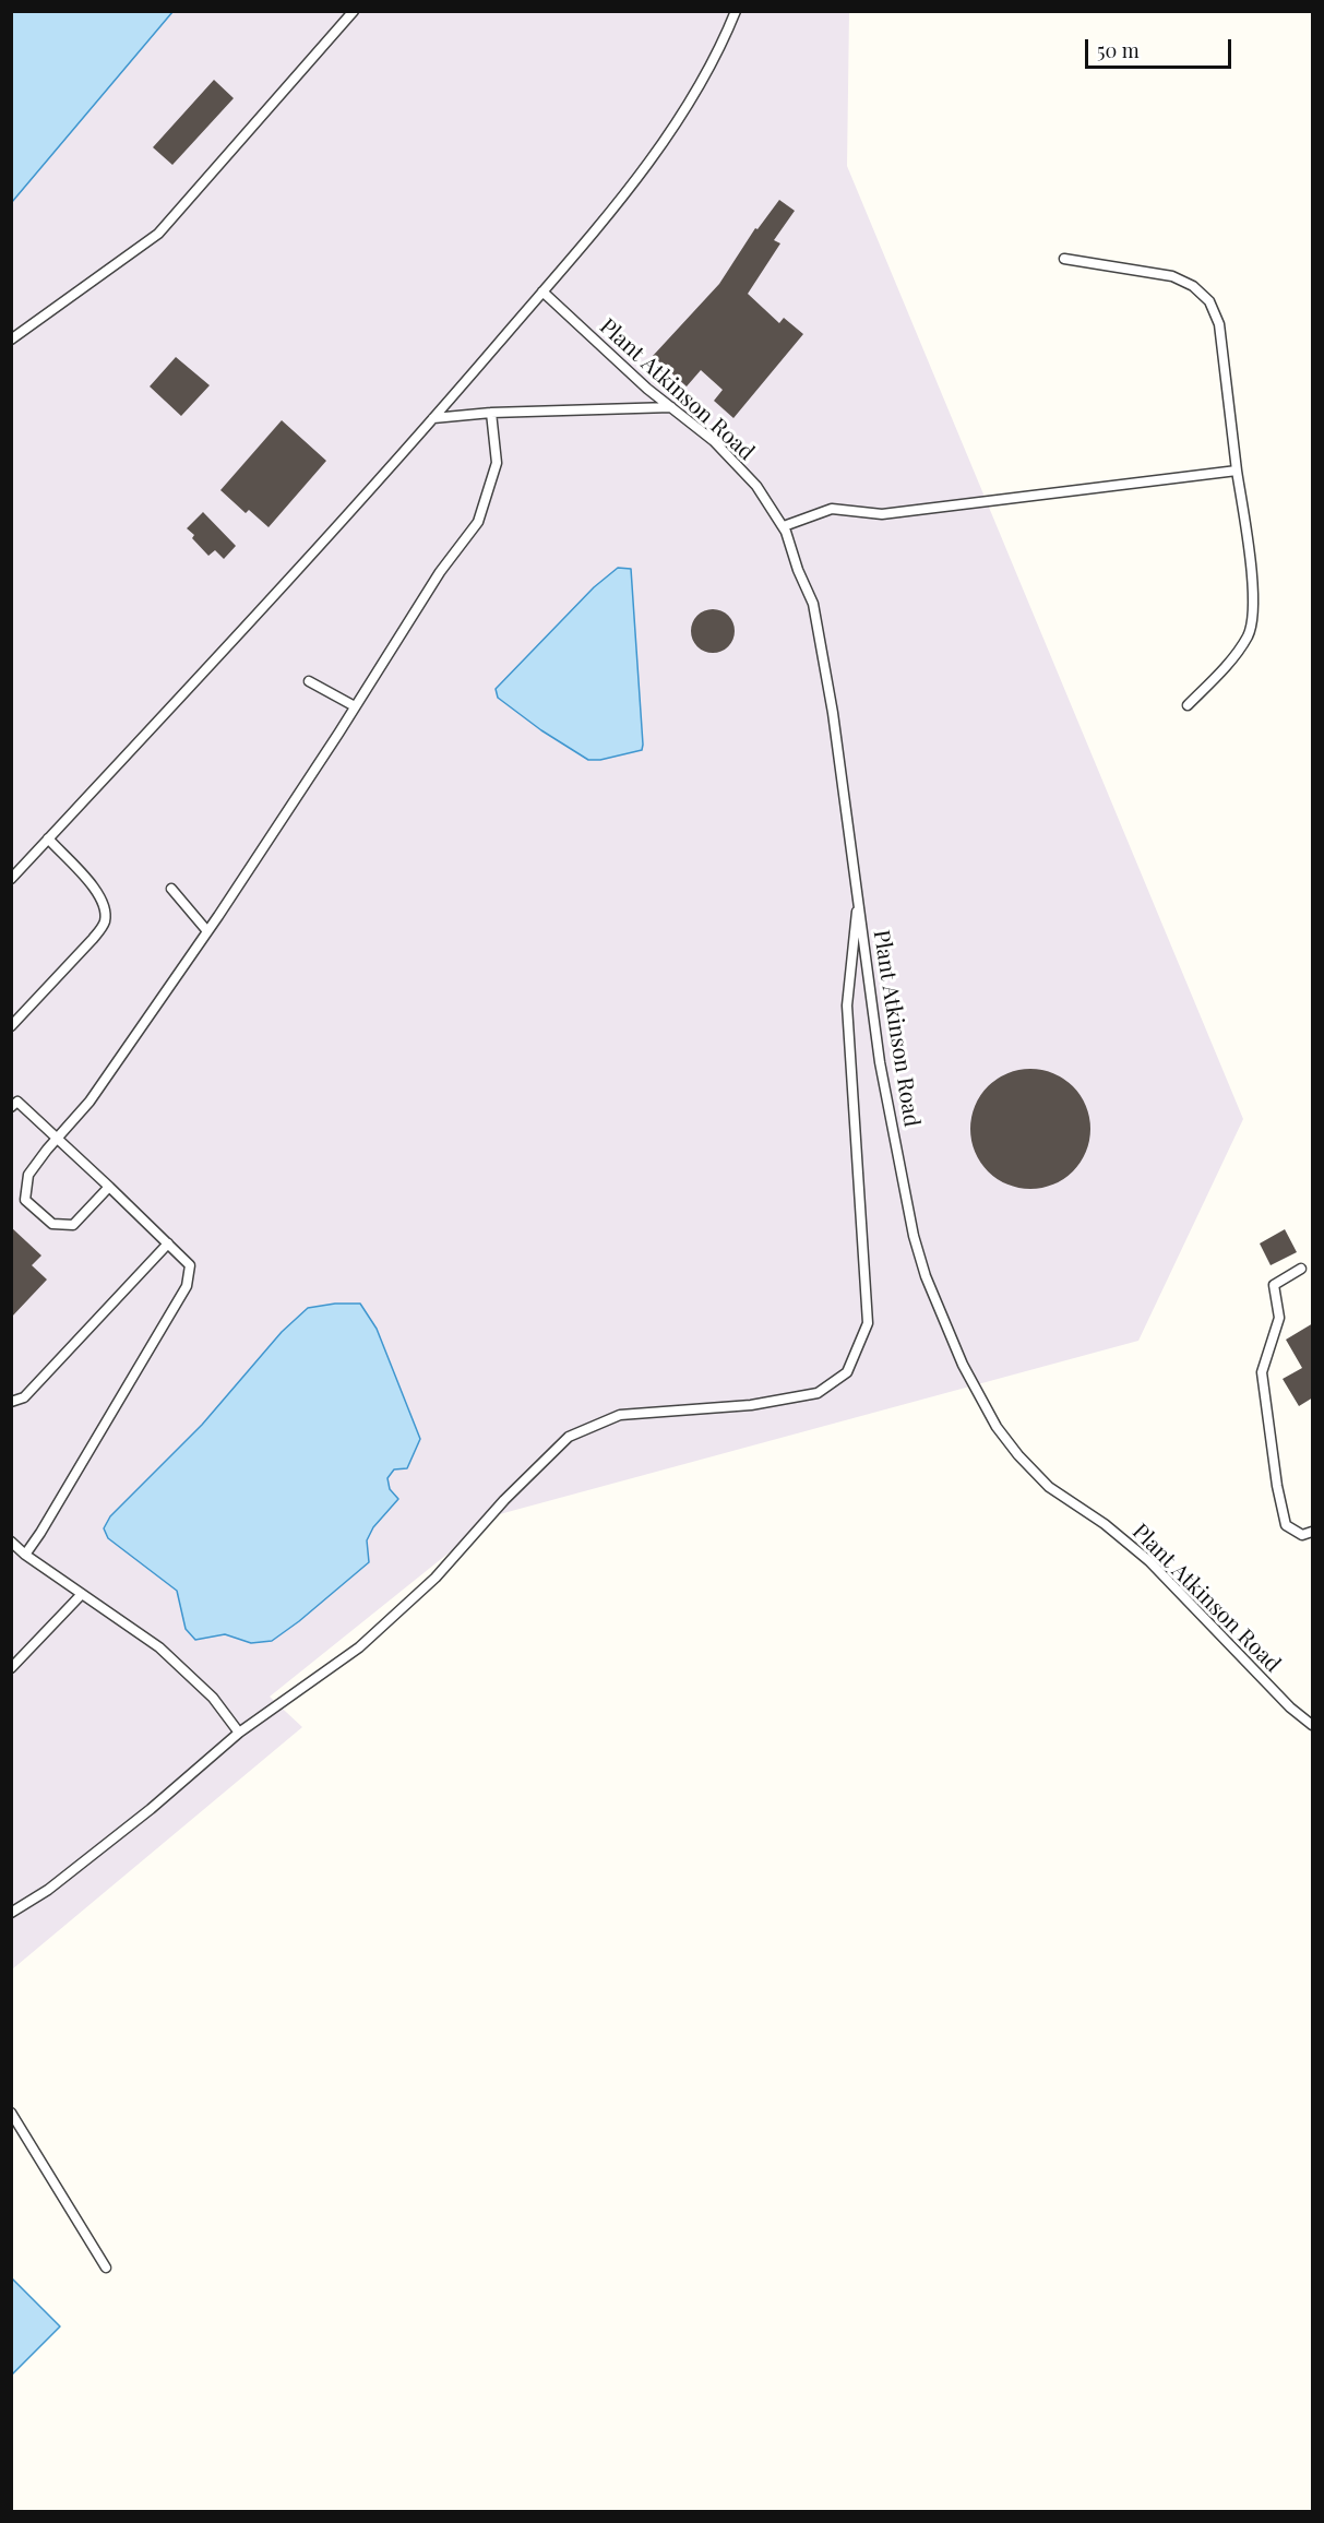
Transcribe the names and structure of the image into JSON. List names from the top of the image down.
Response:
{
  "streets": {
    "lane": ["Plant Atkinson Road"]
  },
  "scale_bar": "50 m"
}
